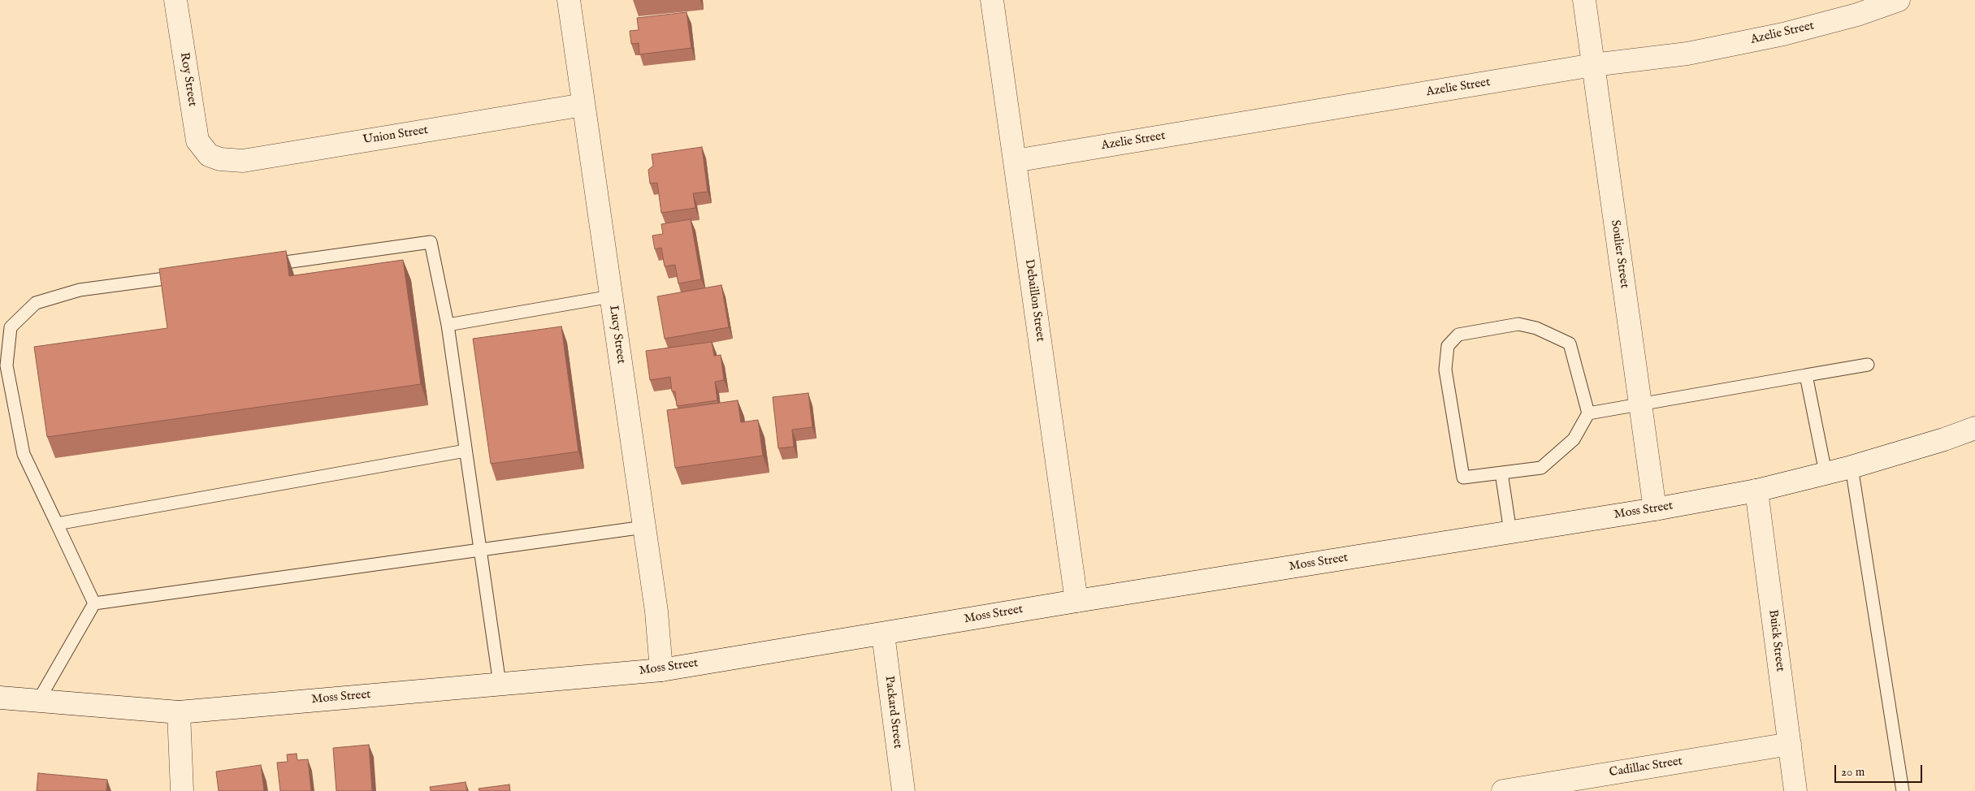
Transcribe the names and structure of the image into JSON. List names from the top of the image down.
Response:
{
  "streets": {
    "street": [
      "Azelie Street",
      "Roy Street",
      "Union Street",
      "Soulier Street",
      "Debaillon Street",
      "Lucy Street",
      "Moss Street",
      "Buick Street",
      "Packard Street",
      "Cadillac Street"
    ]
  },
  "crossings": [
    ["Azelie Street", "Soulier Street"],
    ["Azelie Street", "Debaillon Street"],
    ["Roy Street", "Union Street"],
    ["Union Street", "Lucy Street"],
    ["Soulier Street", "Moss Street"],
    ["Debaillon Street", "Moss Street"],
    ["Lucy Street", "Moss Street"],
    ["Moss Street", "Buick Street"],
    ["Moss Street", "Packard Street"],
    ["Buick Street", "Cadillac Street"]
  ],
  "scale_bar": "20 m"
}
